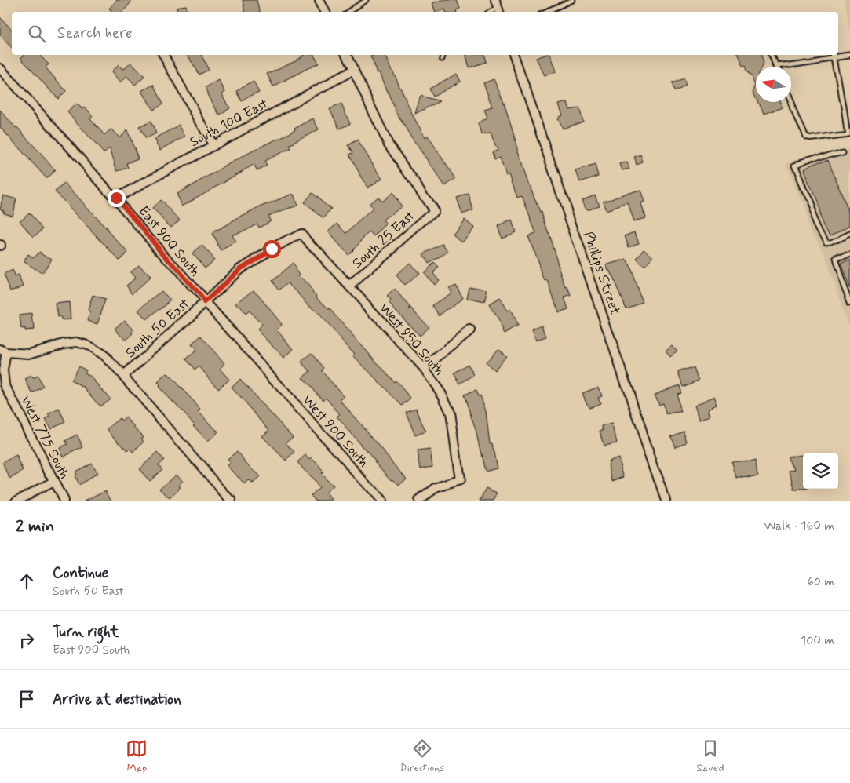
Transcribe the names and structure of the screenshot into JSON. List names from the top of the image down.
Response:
{
  "streets": {
    "street": [
      "South 100 East",
      "South 25 East",
      "East 900 South",
      "Phillips Street",
      "South 50 East",
      "West 950 South",
      "West 900 South",
      "West 775 South"
    ]
  },
  "crossings": [
    ["South 100 East", "South 25 East"],
    ["South 100 East", "East 900 South"],
    ["South 25 East", "West 950 South"],
    ["East 900 South", "South 50 East"],
    ["East 900 South", "West 900 South"],
    ["South 50 East", "West 950 South"]
  ],
  "north": "left",
  "page": {
    "search": "Search here",
    "heading": ["2 min", "Walk · 160 m"],
    "list": [
      ["Continue", "South 50 East", "60 m"],
      ["Turn right", "East 900 South", "100 m"],
      "Arrive at destination"
    ],
    "nav": ["Map", "Directions", "Saved"]
  }
}
